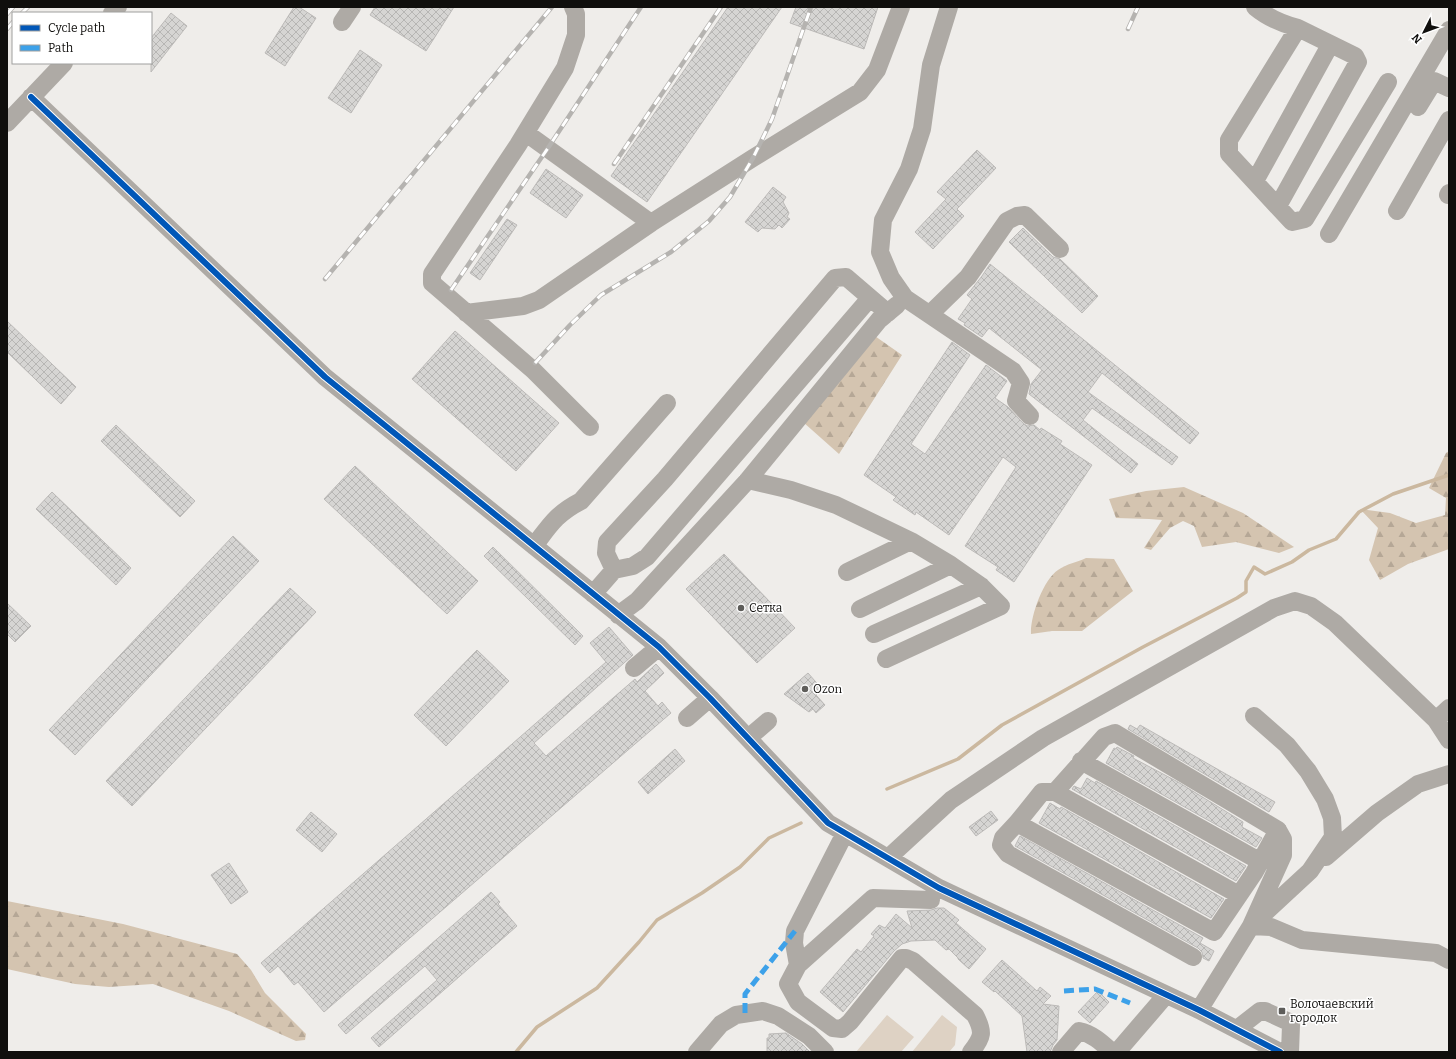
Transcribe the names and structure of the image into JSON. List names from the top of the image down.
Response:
{
  "places": {
    "other": ["Сетка", "Ozon"],
    "transit": ["Волочаевский городок"]
  },
  "legend": ["Cycle path", "Path"],
  "north": "bottom left"
}
